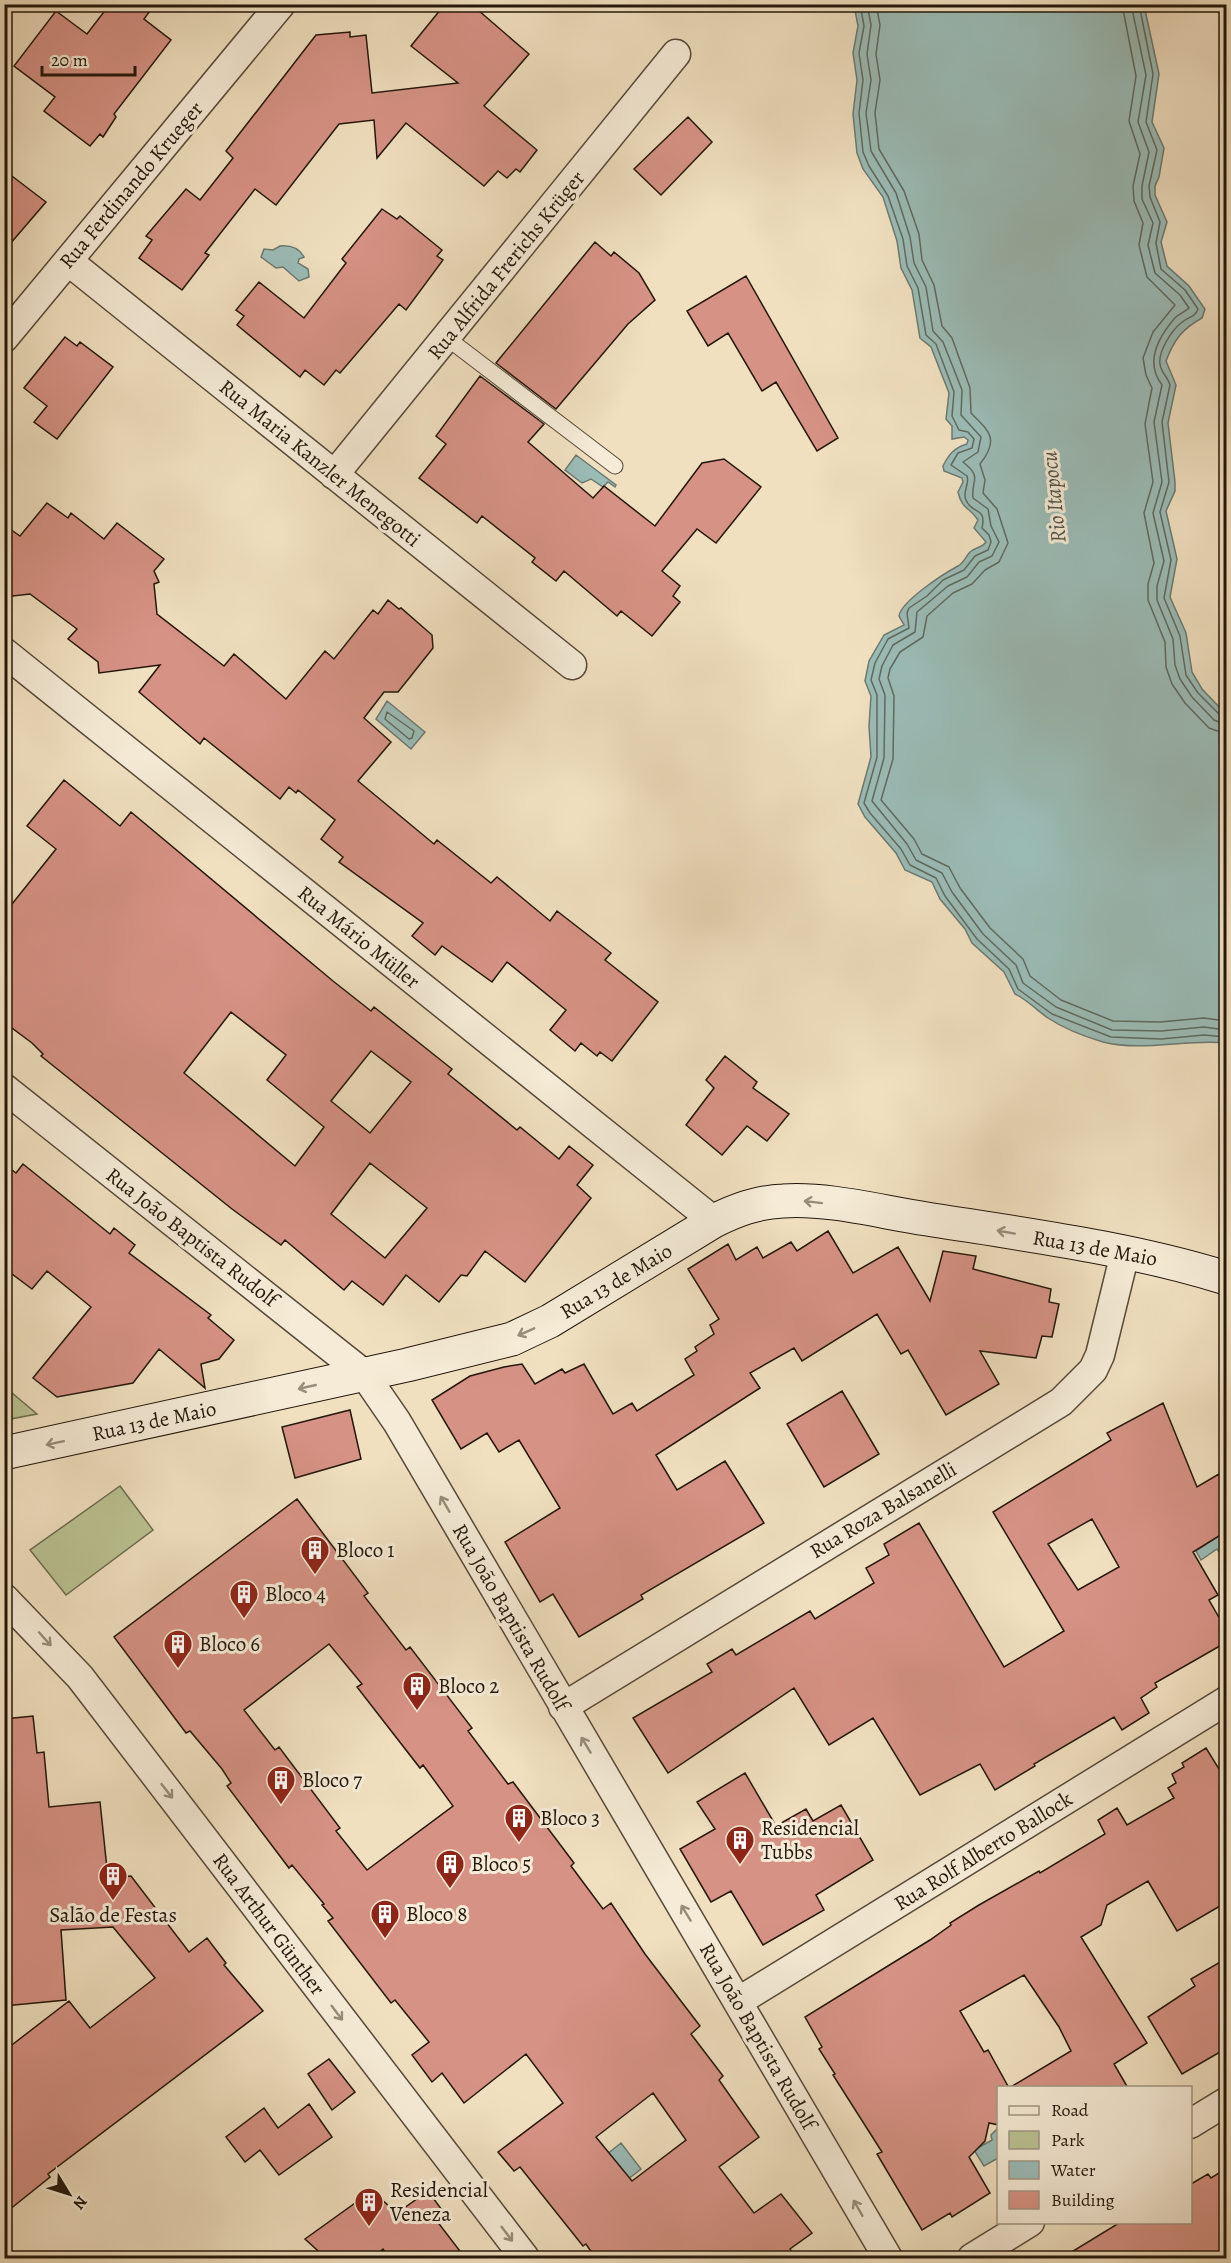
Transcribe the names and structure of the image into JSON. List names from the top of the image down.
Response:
{
  "streets": {
    "main road": ["Rua 13 de Maio"],
    "street": [
      "Rua Ferdinando Krueger",
      "Rua Alfrida Frerichs Krüger",
      "Rua Maria Kanzler Menegotti",
      "Rua Mário Müller",
      "Rua João Baptista Rudolf",
      "Rua Roza Balsanelli",
      "Rua Rolf Alberto Ballock",
      "Rua Arthur Günther"
    ]
  },
  "crossings": [
    ["Rua Ferdinando Krueger", "Rua Maria Kanzler Menegotti"],
    ["Rua Alfrida Frerichs Krüger", "Rua Maria Kanzler Menegotti"],
    ["Rua Mário Müller", "Rua 13 de Maio"],
    ["Rua João Baptista Rudolf", "Rua 13 de Maio"],
    ["Rua João Baptista Rudolf", "Rua Roza Balsanelli"],
    ["Rua João Baptista Rudolf", "Rua Rolf Alberto Ballock"],
    ["Rua 13 de Maio", "Rua Roza Balsanelli"]
  ],
  "one_way": ["Rua João Baptista Rudolf", "Rua 13 de Maio", "Rua Arthur Günther"],
  "water": ["Rio Itapocu"],
  "places": {
    "building": [
      "Bloco 1",
      "Bloco 4",
      "Bloco 6",
      "Bloco 2",
      "Bloco 7",
      "Bloco 3",
      "Residencial Tubbs",
      "Bloco 5",
      "Salão de Festas",
      "Bloco 8",
      "Residencial Veneza"
    ]
  },
  "legend": [
    "Road",
    "Park",
    "Water",
    "Building"
  ],
  "scale_bar": "20 m",
  "north": "bottom right"
}
